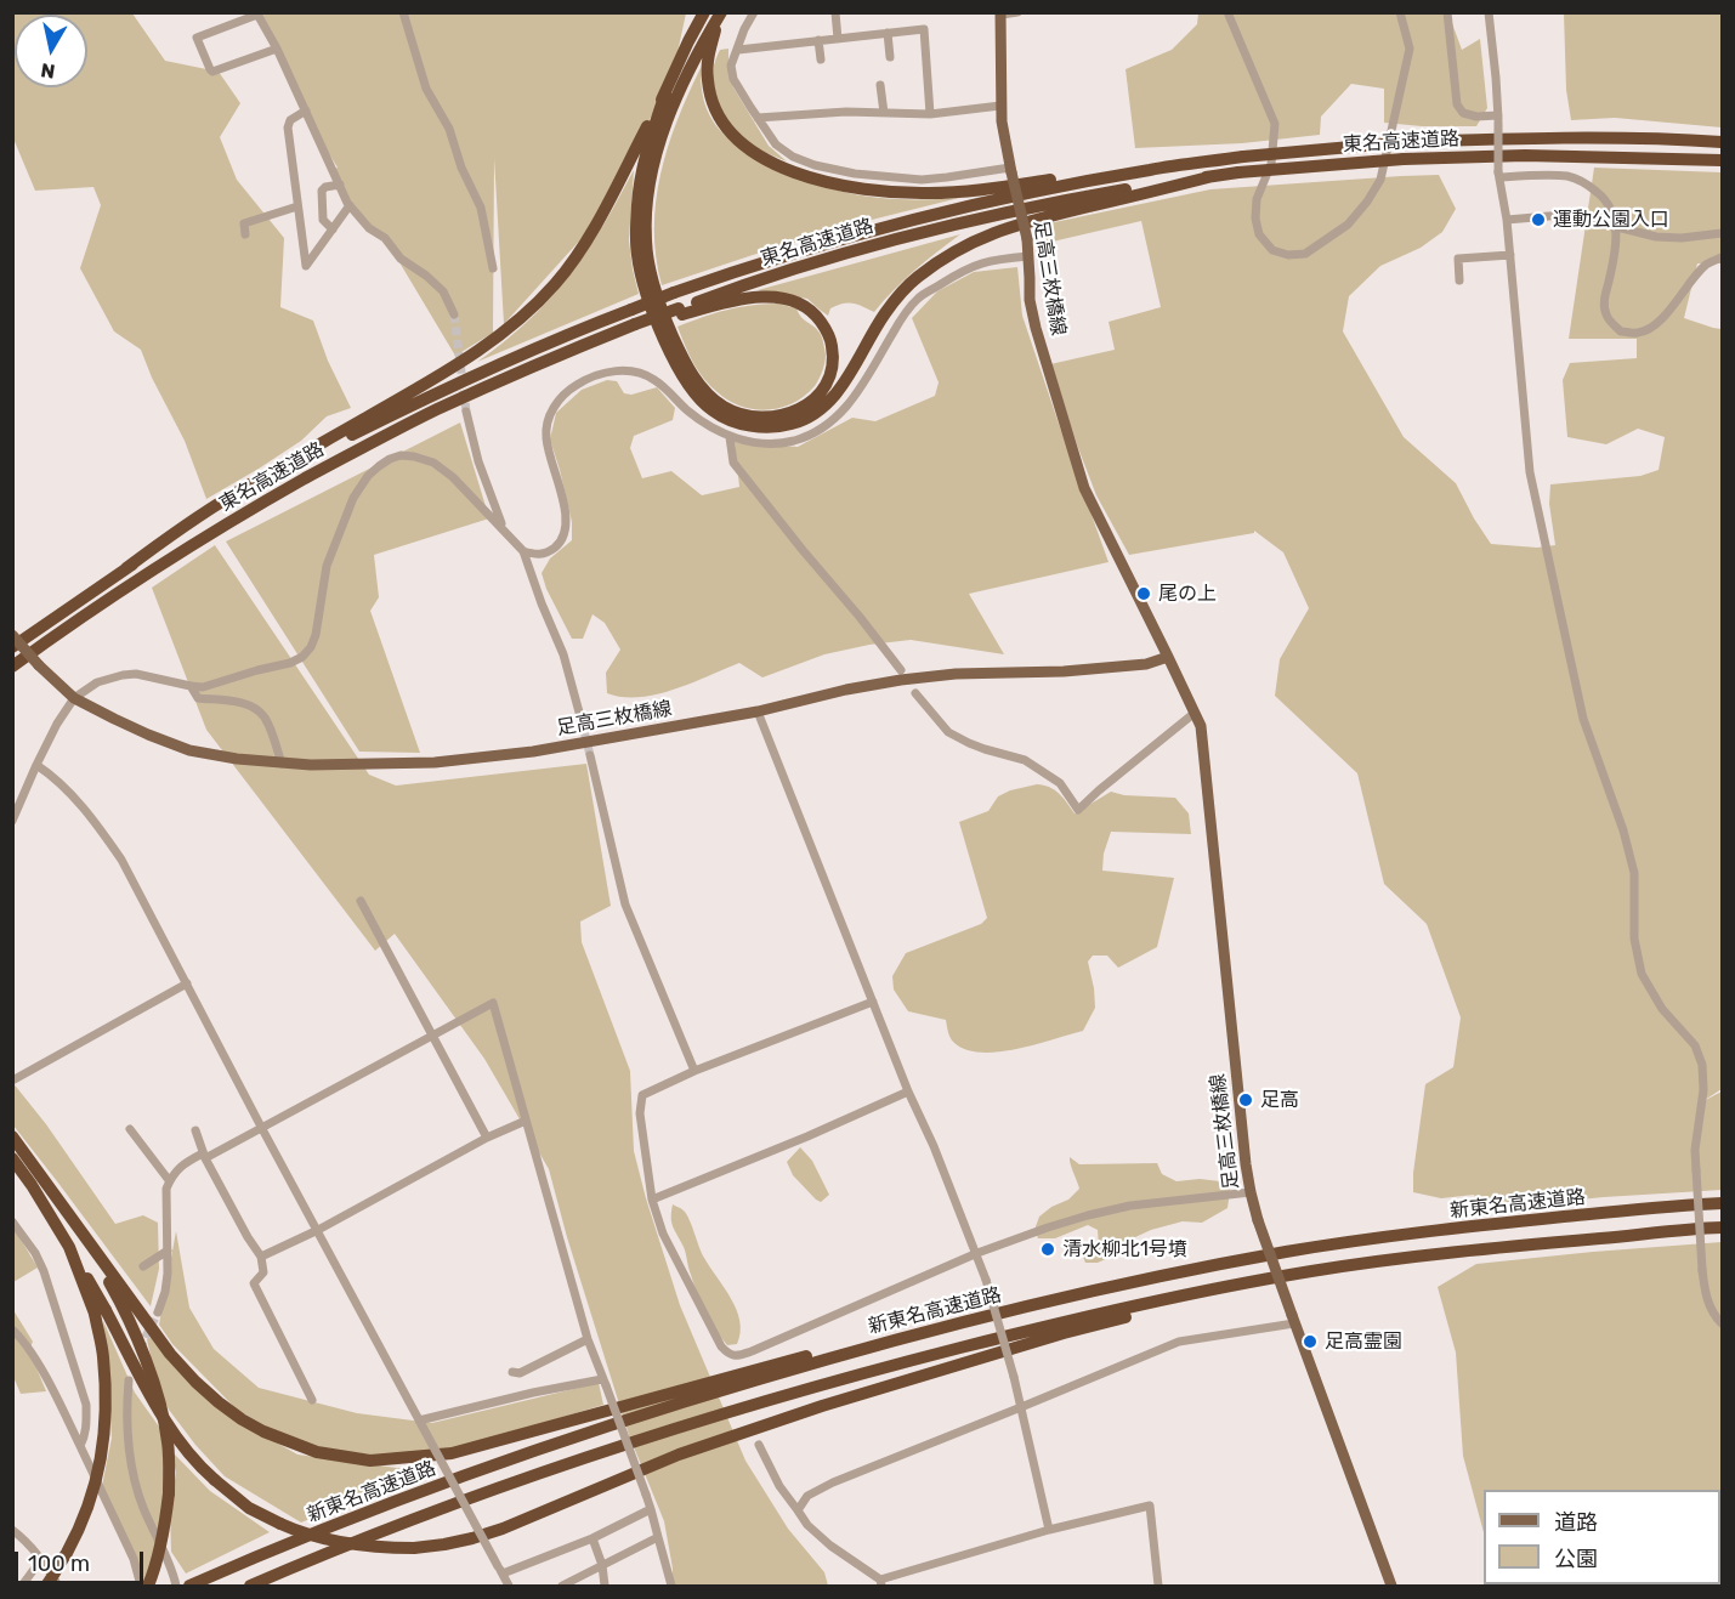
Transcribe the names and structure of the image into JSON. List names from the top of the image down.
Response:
{
  "streets": {
    "highway": ["東名高速道路", "新東名高速道路"],
    "main road": ["足高三枚橋線"]
  },
  "places": [
    "運動公園入口",
    "尾の上",
    "足高",
    "清水柳北1号墳",
    "足高霊園"
  ],
  "legend": ["道路", "公園"],
  "scale_bar": "100 m",
  "north": "bottom"
}
